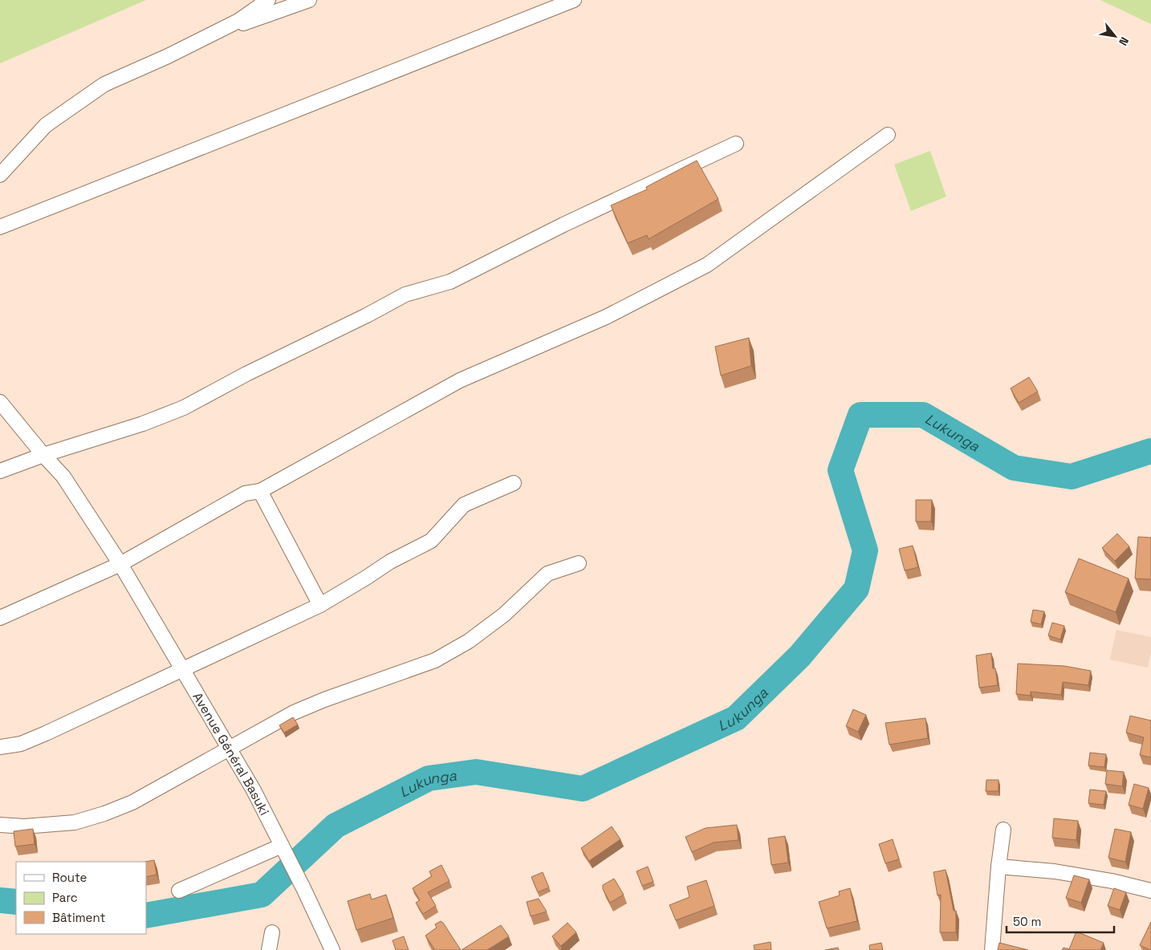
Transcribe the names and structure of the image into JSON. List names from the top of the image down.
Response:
{
  "streets": {
    "street": ["Avenue Général Basuki"]
  },
  "water": ["Lukunga"],
  "legend": ["Route", "Parc", "Bâtiment"],
  "scale_bar": "50 m",
  "north": "bottom right"
}
